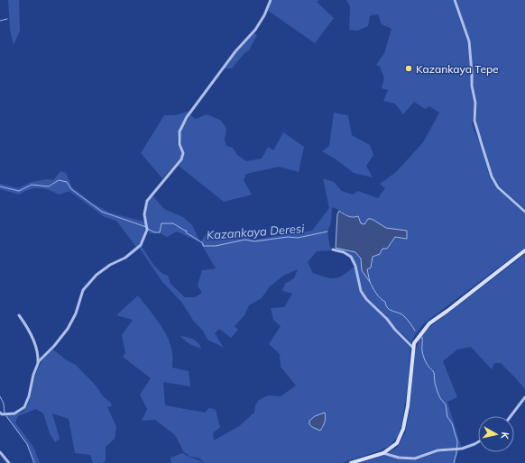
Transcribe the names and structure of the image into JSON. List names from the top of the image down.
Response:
{
  "water": ["Kazankaya Deresi"],
  "places": ["Kazankaya Tepe"],
  "north": "right"
}
